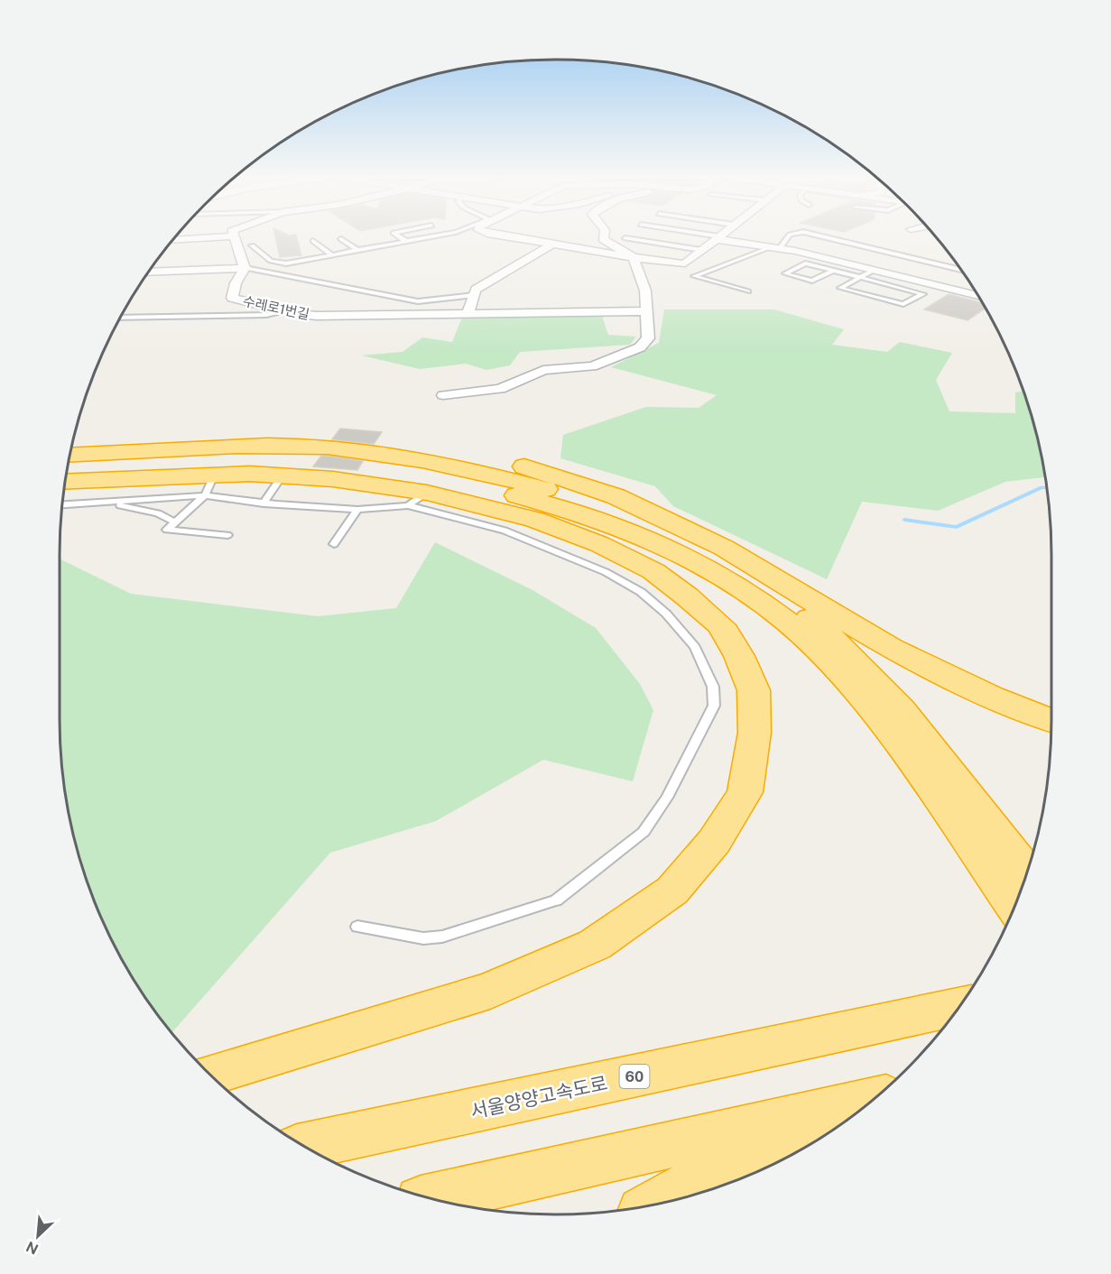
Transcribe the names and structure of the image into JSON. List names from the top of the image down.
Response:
{
  "streets": {
    "highway": ["60", "서울양양고속도로"],
    "street": ["수레로1번길"]
  },
  "north": "bottom left"
}
